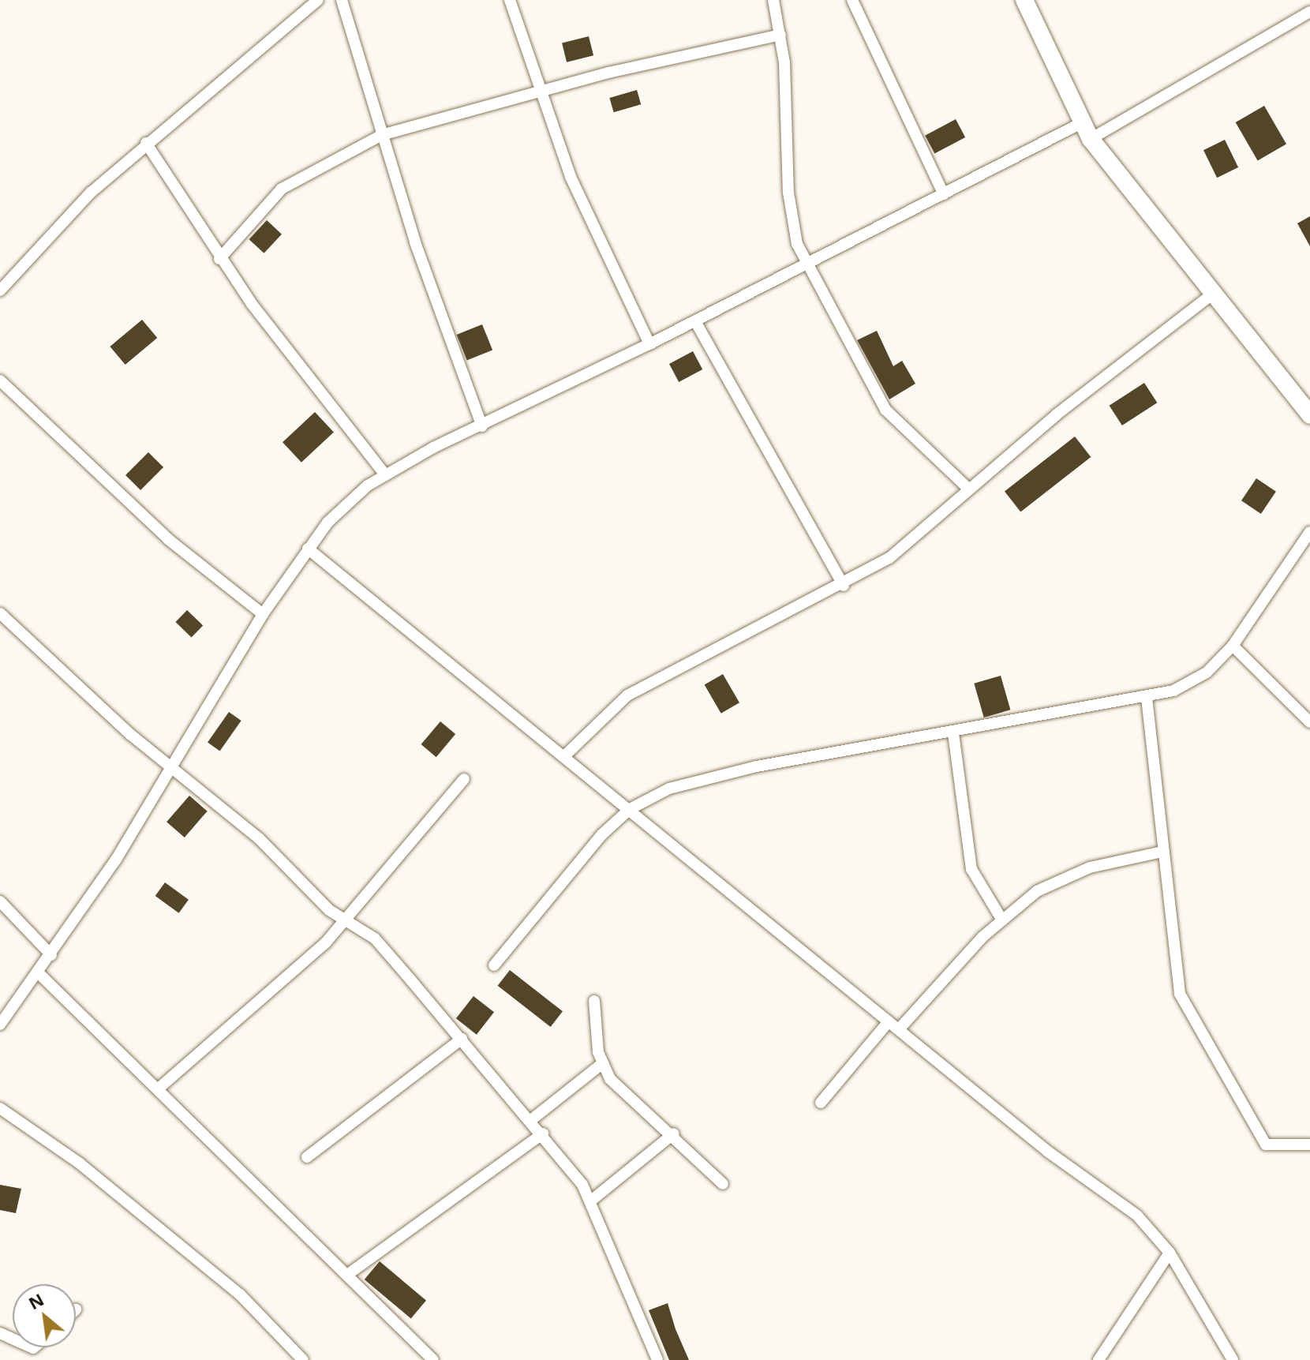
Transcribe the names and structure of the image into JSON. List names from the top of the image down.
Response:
{
  "north": "top left"
}
